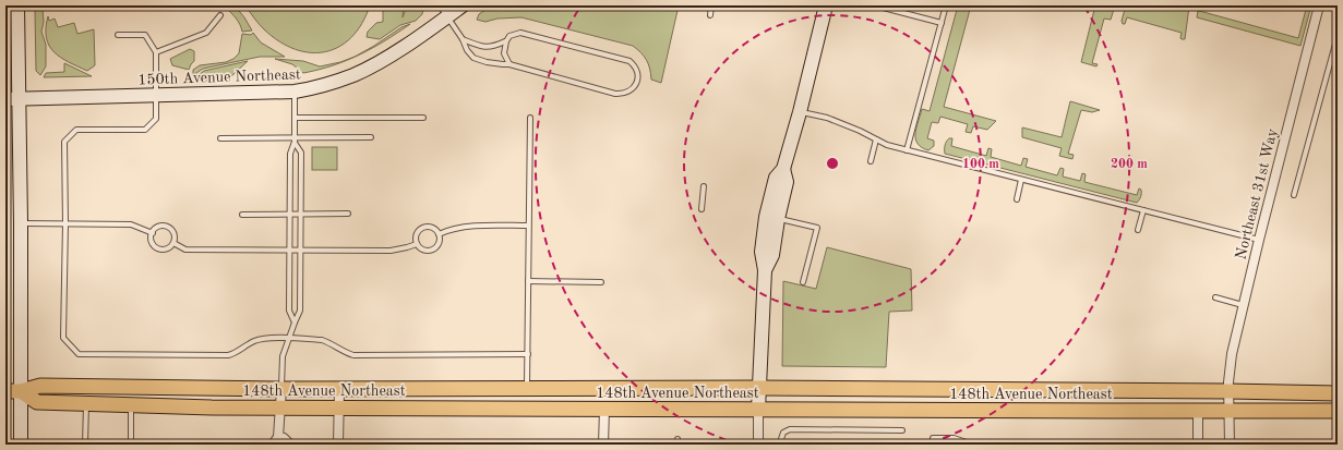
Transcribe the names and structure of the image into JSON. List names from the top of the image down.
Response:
{
  "streets": {
    "main road": ["148th Avenue Northeast"],
    "street": ["150th Avenue Northeast", "Northeast 31st Way"]
  },
  "crossings": [
    ["Northeast 31st Way", "148th Avenue Northeast"]
  ],
  "rings": ["100 m", "200 m"]
}
